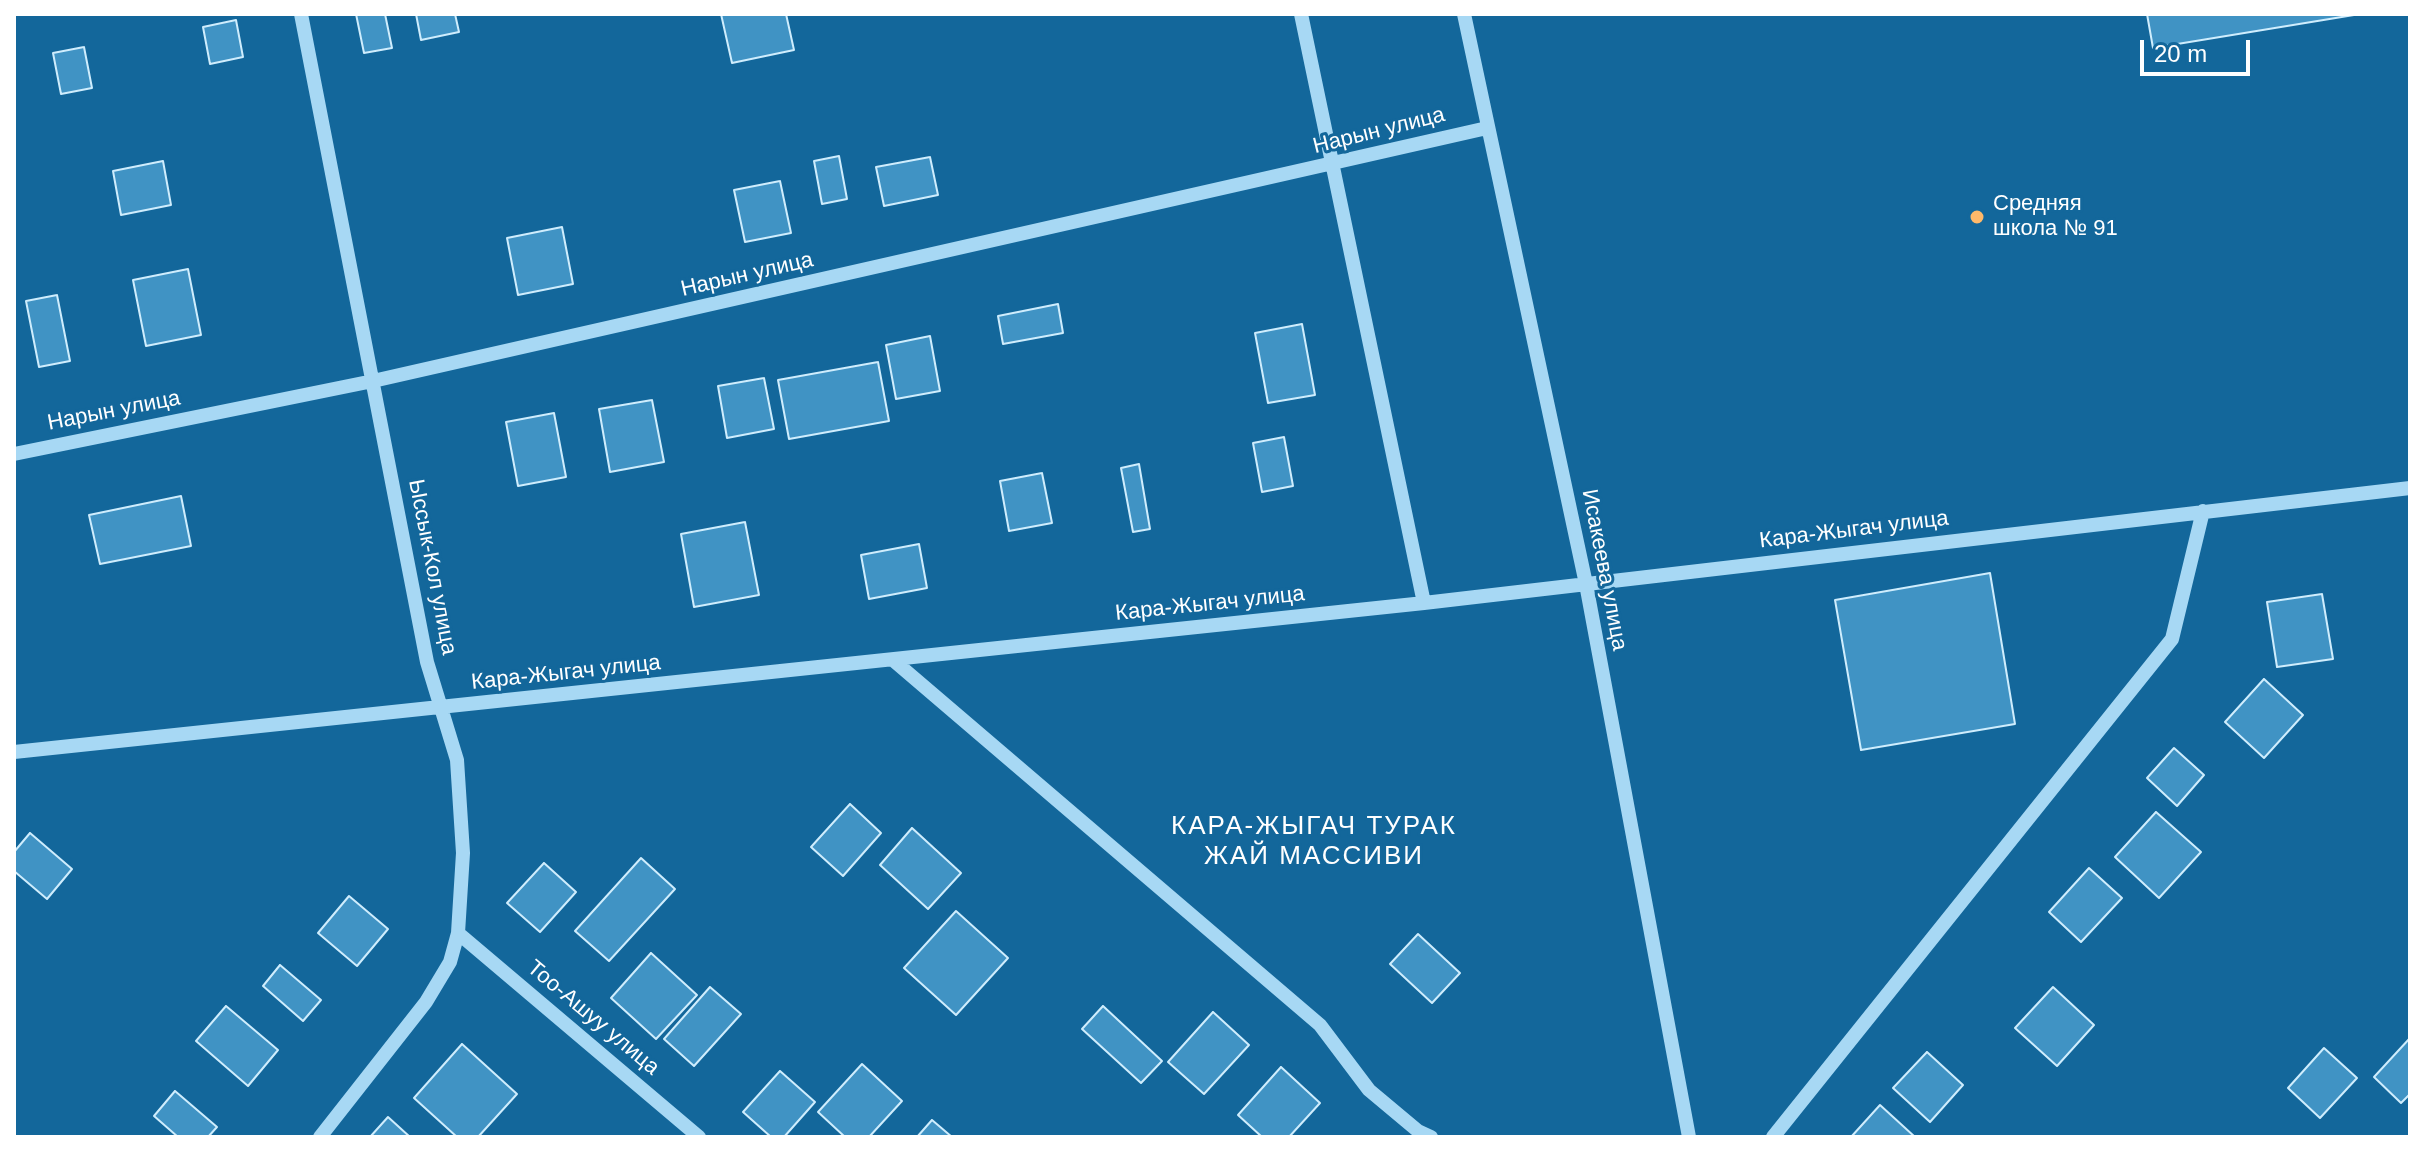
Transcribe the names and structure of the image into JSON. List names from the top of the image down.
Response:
{
  "streets": {
    "street": [
      "Нарын улица",
      "Кара-Жыгач улица",
      "Ыссык-Кол улица",
      "Исакеева улица",
      "Тоо-Ашуу улица"
    ]
  },
  "crossings": [
    ["Нарын улица", "Ыссык-Кол улица"],
    ["Нарын улица", "Исакеева улица"],
    ["Кара-Жыгач улица", "Ыссык-Кол улица"],
    ["Кара-Жыгач улица", "Исакеева улица"],
    ["Ыссык-Кол улица", "Тоо-Ашуу улица"]
  ],
  "districts": ["КАРА-ЖЫГАЧ ТУРАК ЖАЙ МАССИВИ"],
  "places": ["Средняя школа № 91"],
  "scale_bar": "20 m"
}
